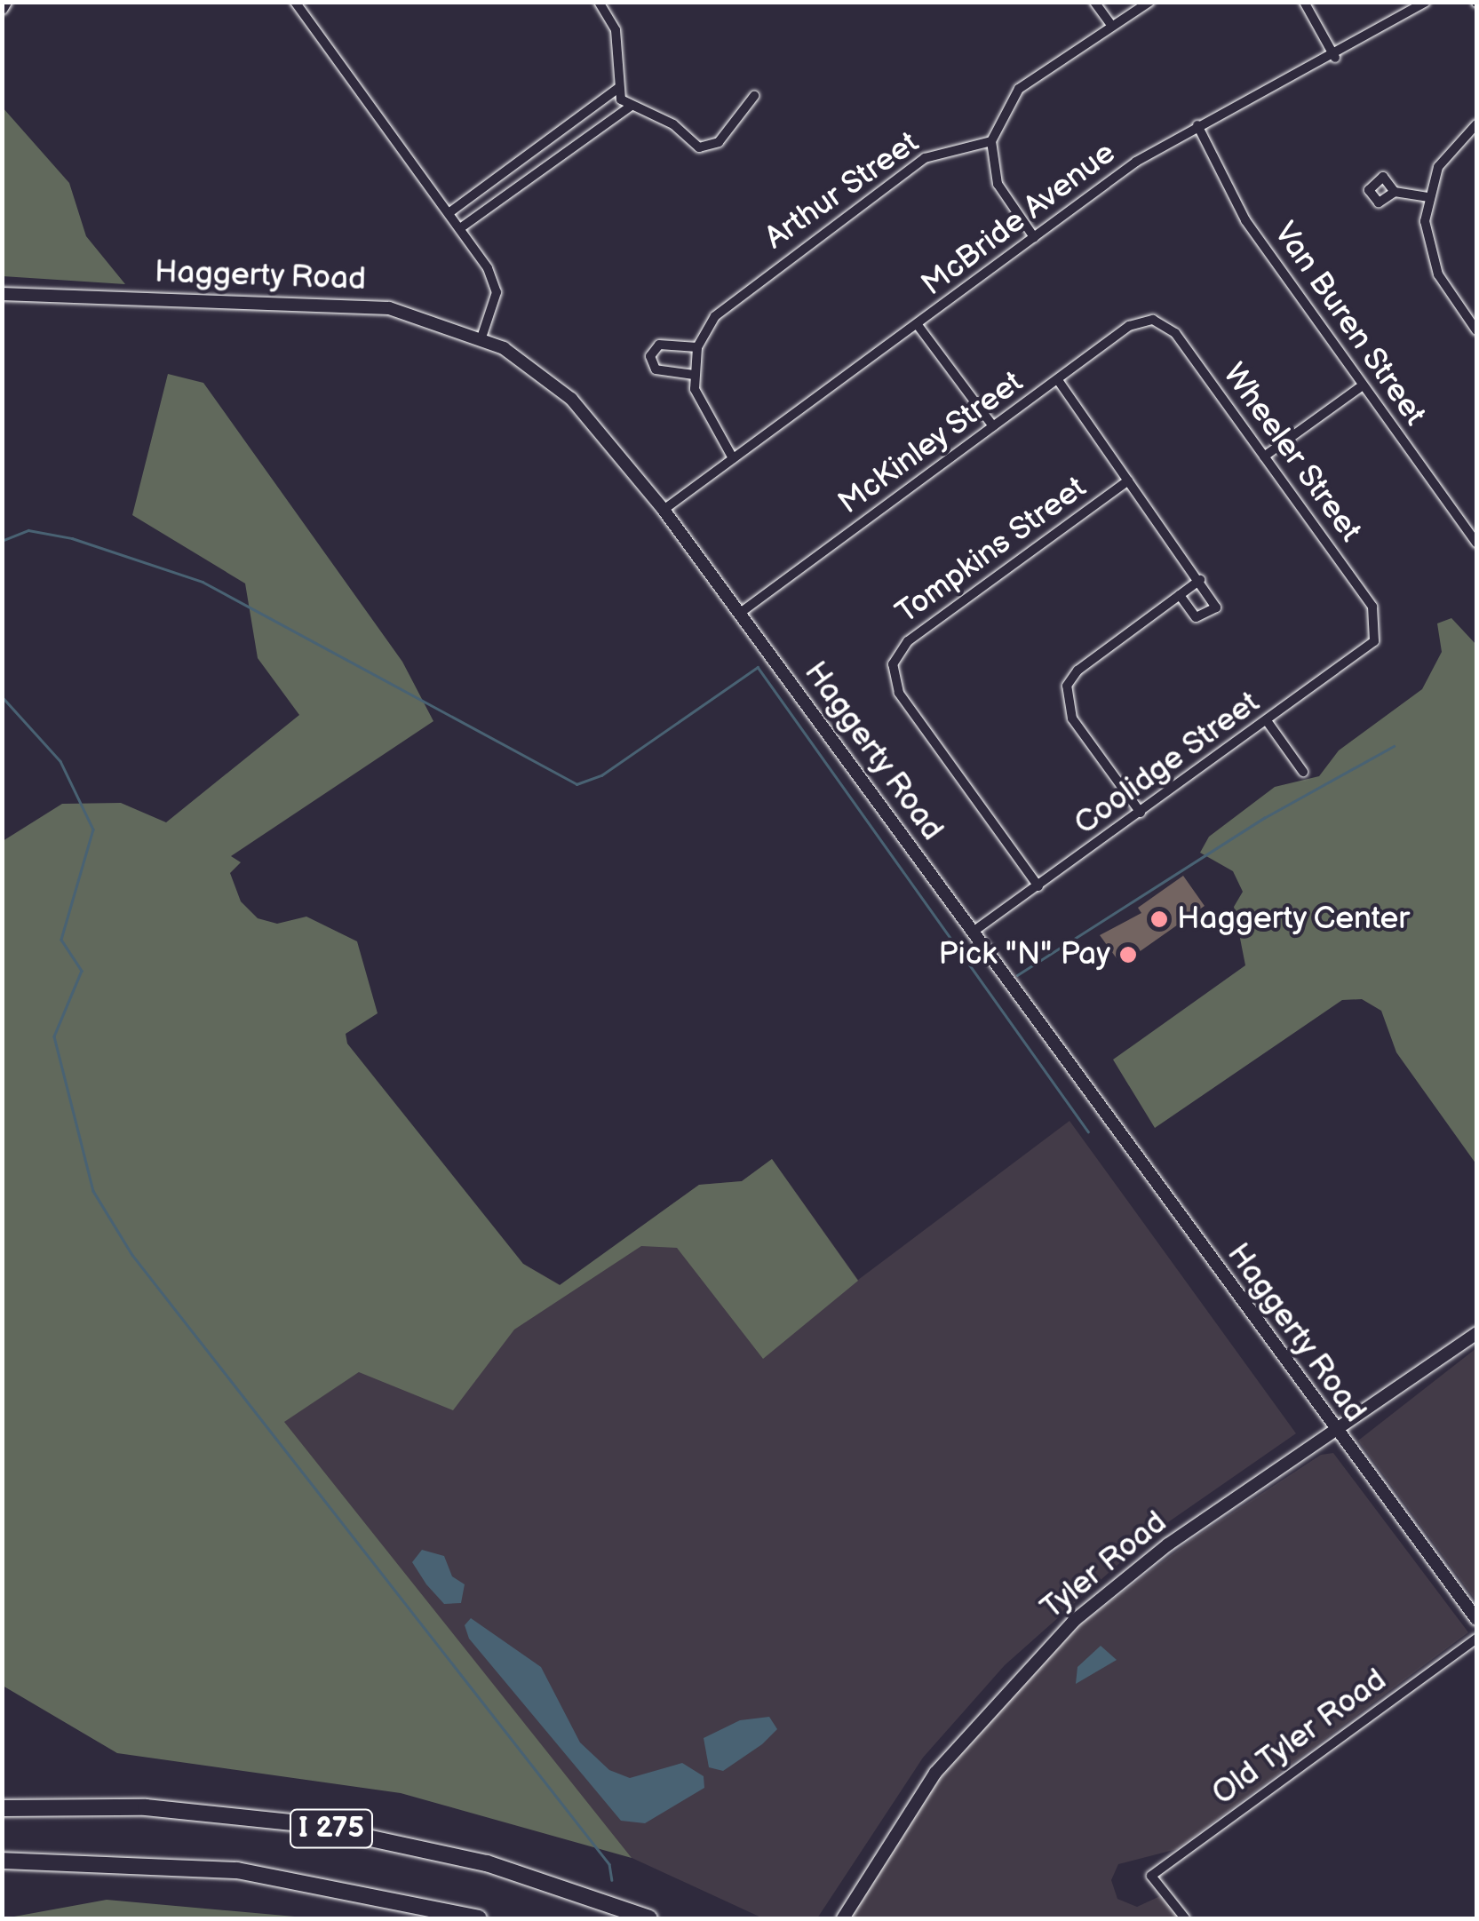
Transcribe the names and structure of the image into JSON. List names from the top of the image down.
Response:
{
  "streets": {
    "highway": ["I 275"],
    "main road": ["Haggerty Road", "Tyler Road"],
    "street": [
      "Arthur Street",
      "McBride Avenue",
      "Van Buren Street",
      "McKinley Street",
      "Wheeler Street",
      "Tompkins Street",
      "Coolidge Street",
      "Old Tyler Road"
    ]
  },
  "crossings": [
    ["Arthur Street", "McBride Avenue"],
    ["McBride Avenue", "Haggerty Road"],
    ["McBride Avenue", "Van Buren Street"],
    ["Haggerty Road", "McKinley Street"],
    ["Haggerty Road", "Coolidge Street"],
    ["Haggerty Road", "Tyler Road"],
    ["McKinley Street", "Wheeler Street"],
    ["Wheeler Street", "Coolidge Street"],
    ["Tompkins Street", "Coolidge Street"]
  ],
  "places": ["Haggerty Center", "Pick \"N\" Pay"]
}
